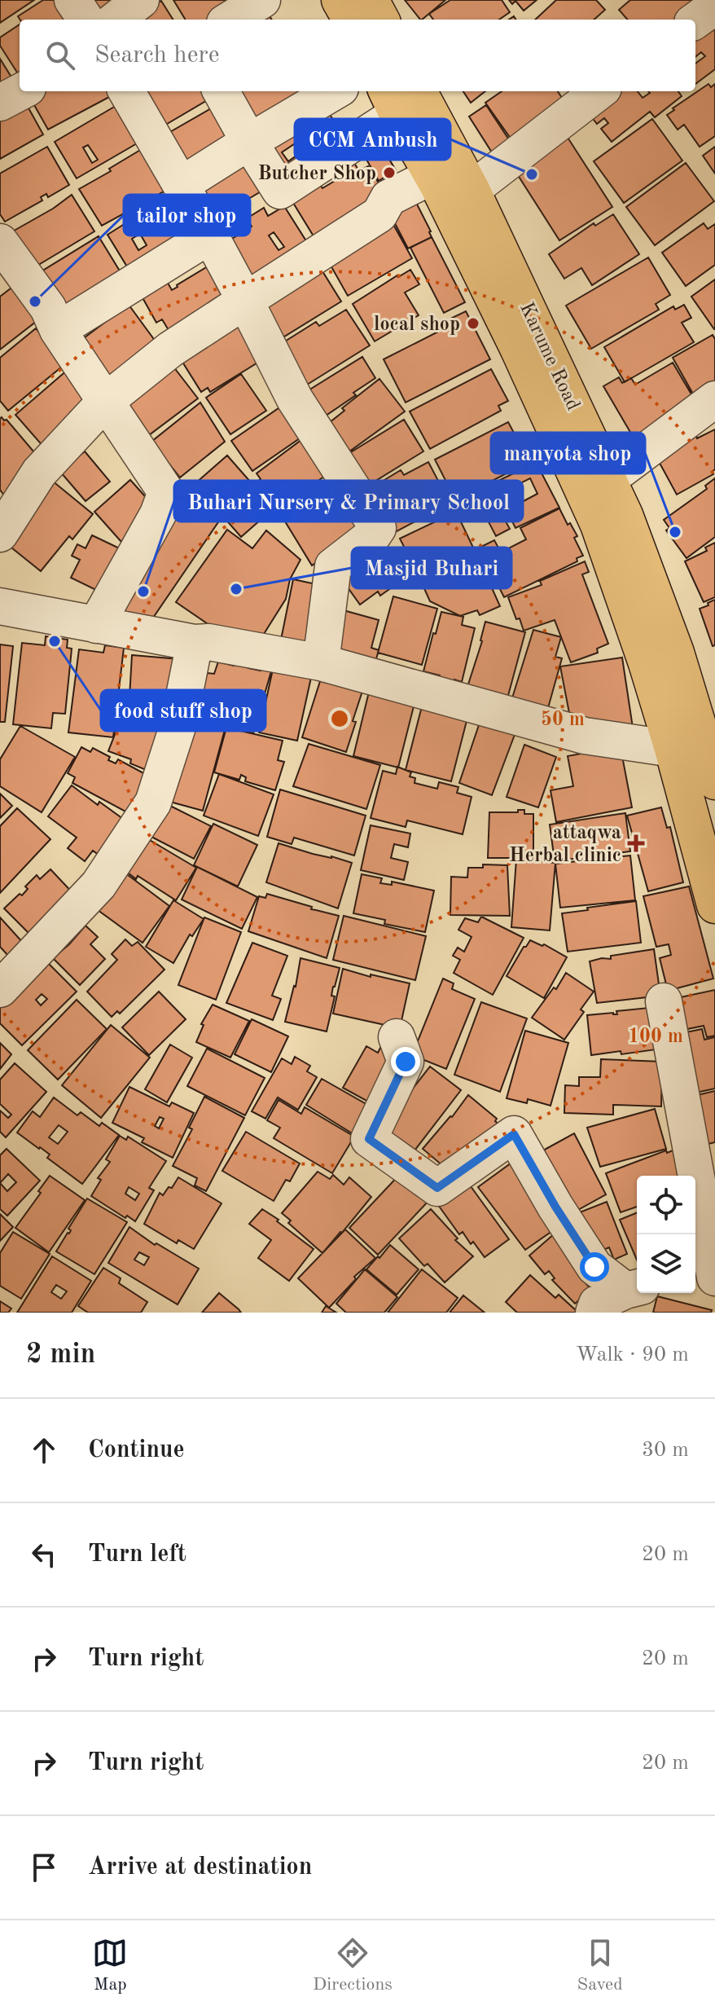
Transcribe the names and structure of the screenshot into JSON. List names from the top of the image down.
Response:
{
  "streets": {
    "main road": ["Karume Road"]
  },
  "places": {
    "other": [
      "Butcher Shop",
      "CCM Ambush",
      "tailor shop",
      "local shop",
      "manyota shop",
      "Masjid Buhari",
      "Buhari Nursery & Primary School",
      "food stuff shop"
    ],
    "health": ["attaqwa Herbal clinic"]
  },
  "page": {
    "search": "Search here",
    "heading": ["2 min", "Walk · 90 m"],
    "list": [
      ["Continue", "30 m"],
      ["Turn left", "20 m"],
      ["Turn right", "20 m"],
      ["Turn right", "20 m"],
      "Arrive at destination"
    ],
    "nav": ["Map", "Directions", "Saved"]
  },
  "rings": ["50 m", "100 m"]
}
